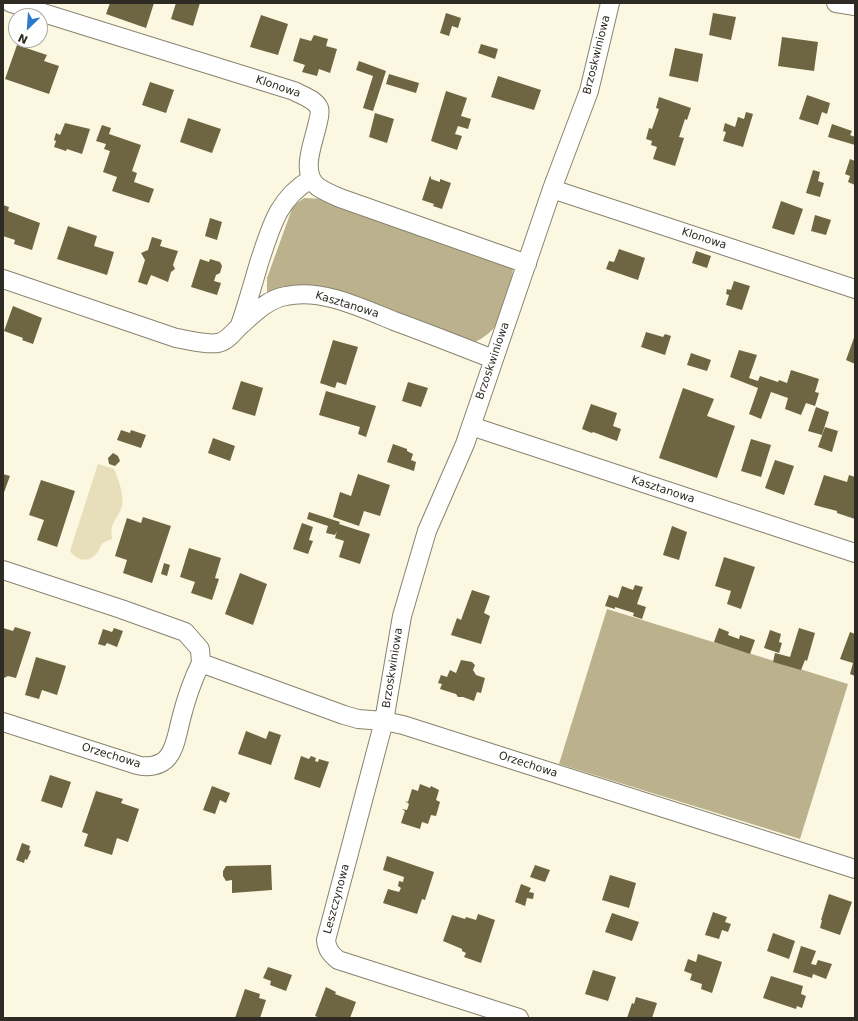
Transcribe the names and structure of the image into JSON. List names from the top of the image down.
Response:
{
  "streets": {
    "street": [
      "Brzoskwiniowa",
      "Klonowa",
      "Kasztanowa",
      "Orzechowa",
      "Leszczynowa"
    ]
  },
  "crossings": [
    ["Brzoskwiniowa", "Klonowa"],
    ["Brzoskwiniowa", "Kasztanowa"],
    ["Brzoskwiniowa", "Orzechowa"],
    ["Brzoskwiniowa", "Leszczynowa"],
    ["Orzechowa", "Leszczynowa"]
  ],
  "north": "bottom left"
}
